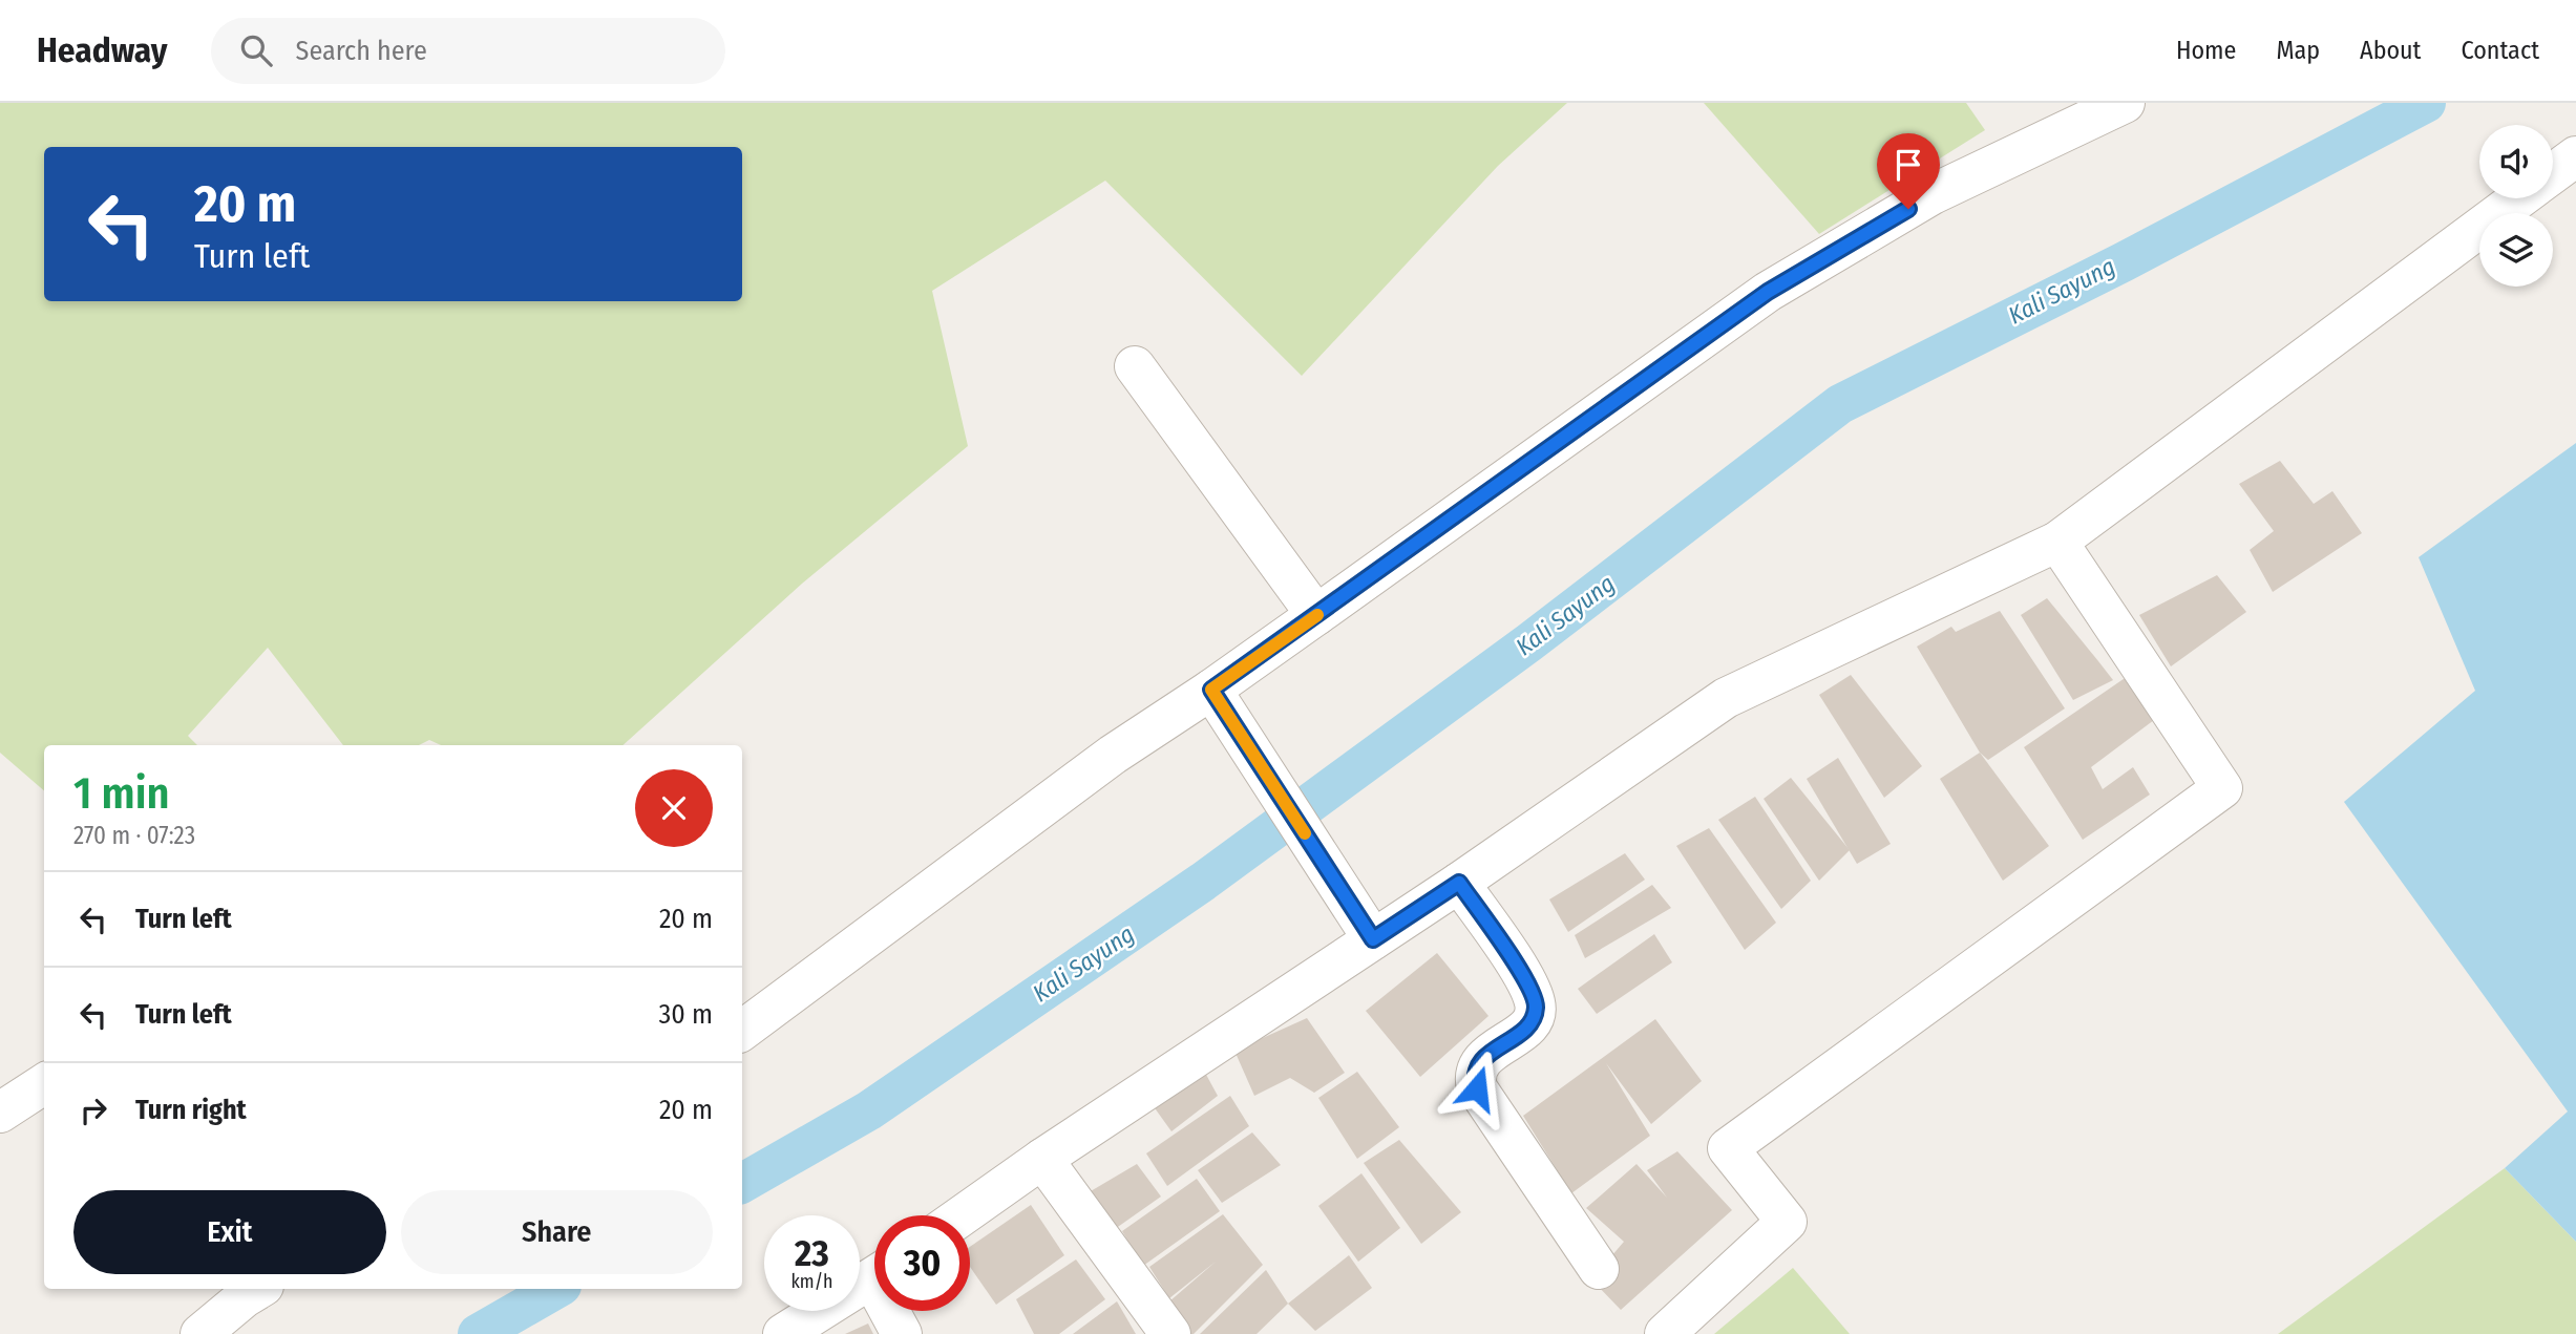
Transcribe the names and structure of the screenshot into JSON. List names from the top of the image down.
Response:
{
  "water": ["Kali Sayung"],
  "page": {
    "header": "Headway",
    "search": "Search here",
    "nav": [
      "Home",
      "Map",
      "About",
      "Contact"
    ],
    "turn": ["20 m", "Turn left"],
    "heading": ["1 min", "270 m · 07:23"],
    "list": [
      {
        "name": "Turn left",
        "value": "20 m"
      },
      {
        "name": "Turn left",
        "value": "30 m"
      },
      {
        "name": "Turn right",
        "value": "20 m"
      }
    ],
    "buttons": ["Exit", "Share"],
    "speed": "23 km/h",
    "limit": "30"
  }
}
